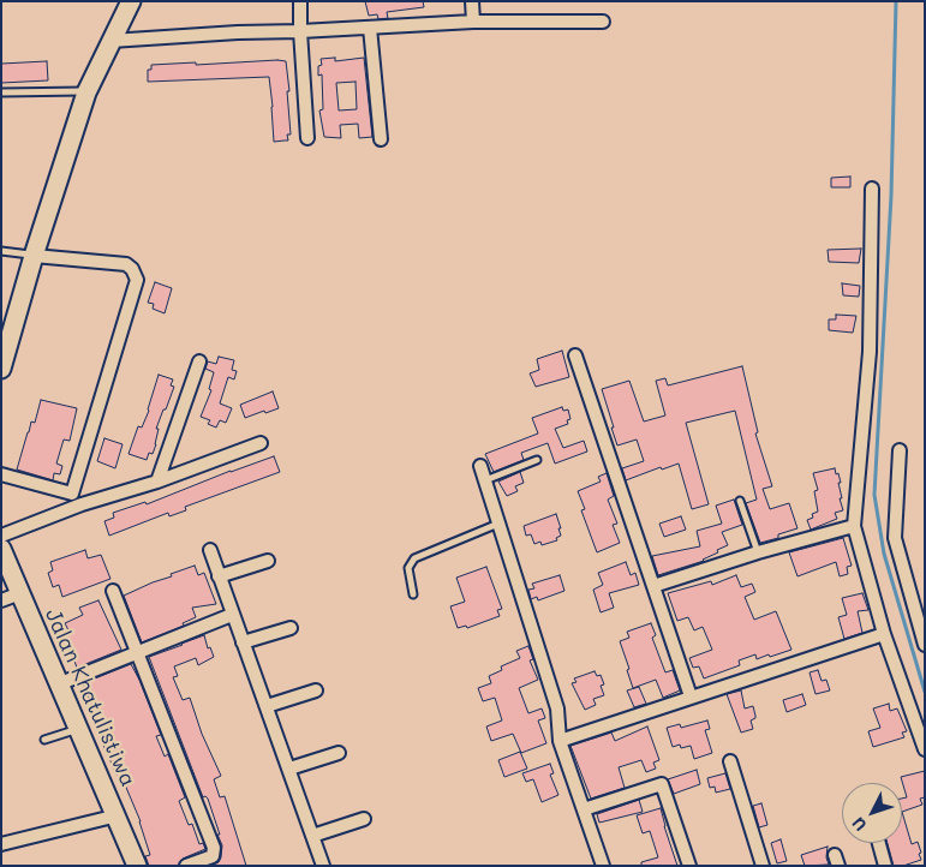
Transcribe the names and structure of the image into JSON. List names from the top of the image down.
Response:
{
  "streets": {
    "street": ["Jalan Khatulistiwa"]
  },
  "north": "bottom left"
}
